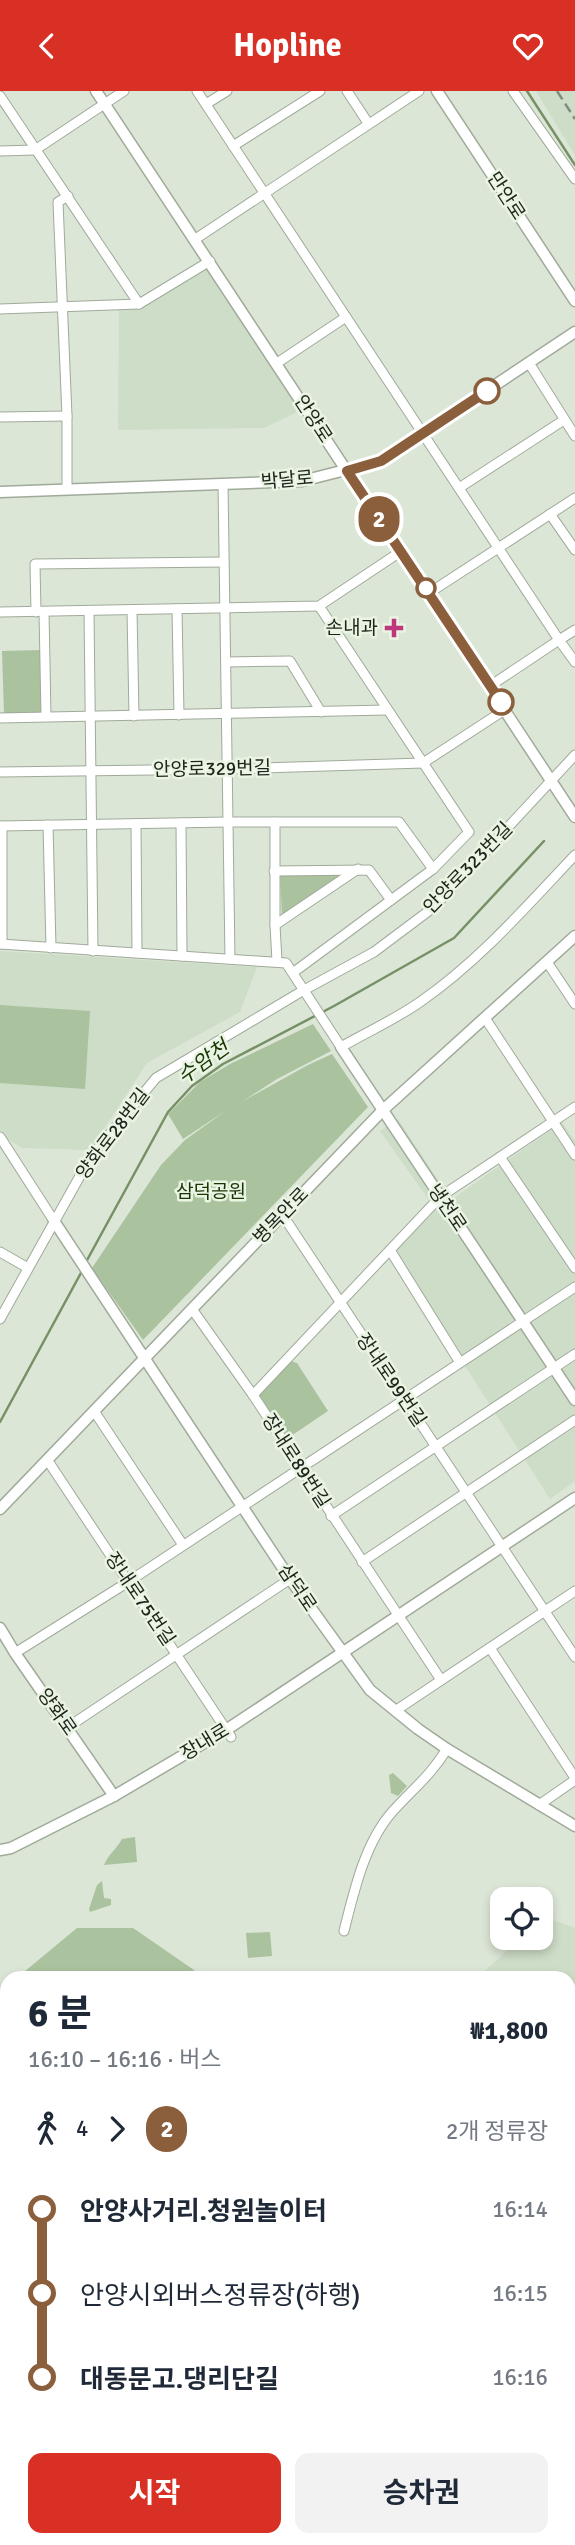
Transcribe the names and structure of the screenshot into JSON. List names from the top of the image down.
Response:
{
  "streets": {
    "street": [
      "만안로",
      "안양로",
      "박달로",
      "안양로329번길",
      "안양로323번길",
      "양화로28번길",
      "냉천로",
      "병목안로",
      "장내로99번길",
      "장내로89번길",
      "삼덕로",
      "장내로75번길",
      "양화로",
      "장내로"
    ]
  },
  "crossings": [
    ["안양로", "박달로"],
    ["안양로", "안양로323번길"],
    ["안양로323번길", "양화로28번길"],
    ["양화로28번길", "삼덕로"],
    ["냉천로", "병목안로"],
    ["병목안로", "장내로99번길"],
    ["병목안로", "장내로89번길"],
    ["병목안로", "삼덕로"],
    ["병목안로", "장내로75번길"],
    ["장내로99번길", "장내로"],
    ["장내로89번길", "장내로"],
    ["삼덕로", "장내로"],
    ["장내로75번길", "장내로"],
    ["양화로", "장내로"]
  ],
  "water": ["수암천"],
  "parks": ["삼덕공원"],
  "places": {
    "health": ["손내과"]
  },
  "lines": ["bus line 2"],
  "page": {
    "header": "Hopline",
    "on_map": "2",
    "heading": ["6 분", "16:10 – 16:16 · 버스", "₩1,800"],
    "legs": ["4", "2", "2개 정류장"],
    "list": [
      {
        "name": "안양사거리.청원놀이터",
        "value": "16:14"
      },
      {
        "name": "안양시외버스정류장(하행)",
        "value": "16:15"
      },
      {
        "name": "대동문고.댕리단길",
        "value": "16:16"
      }
    ],
    "buttons": ["시작", "승차권"]
  }
}
